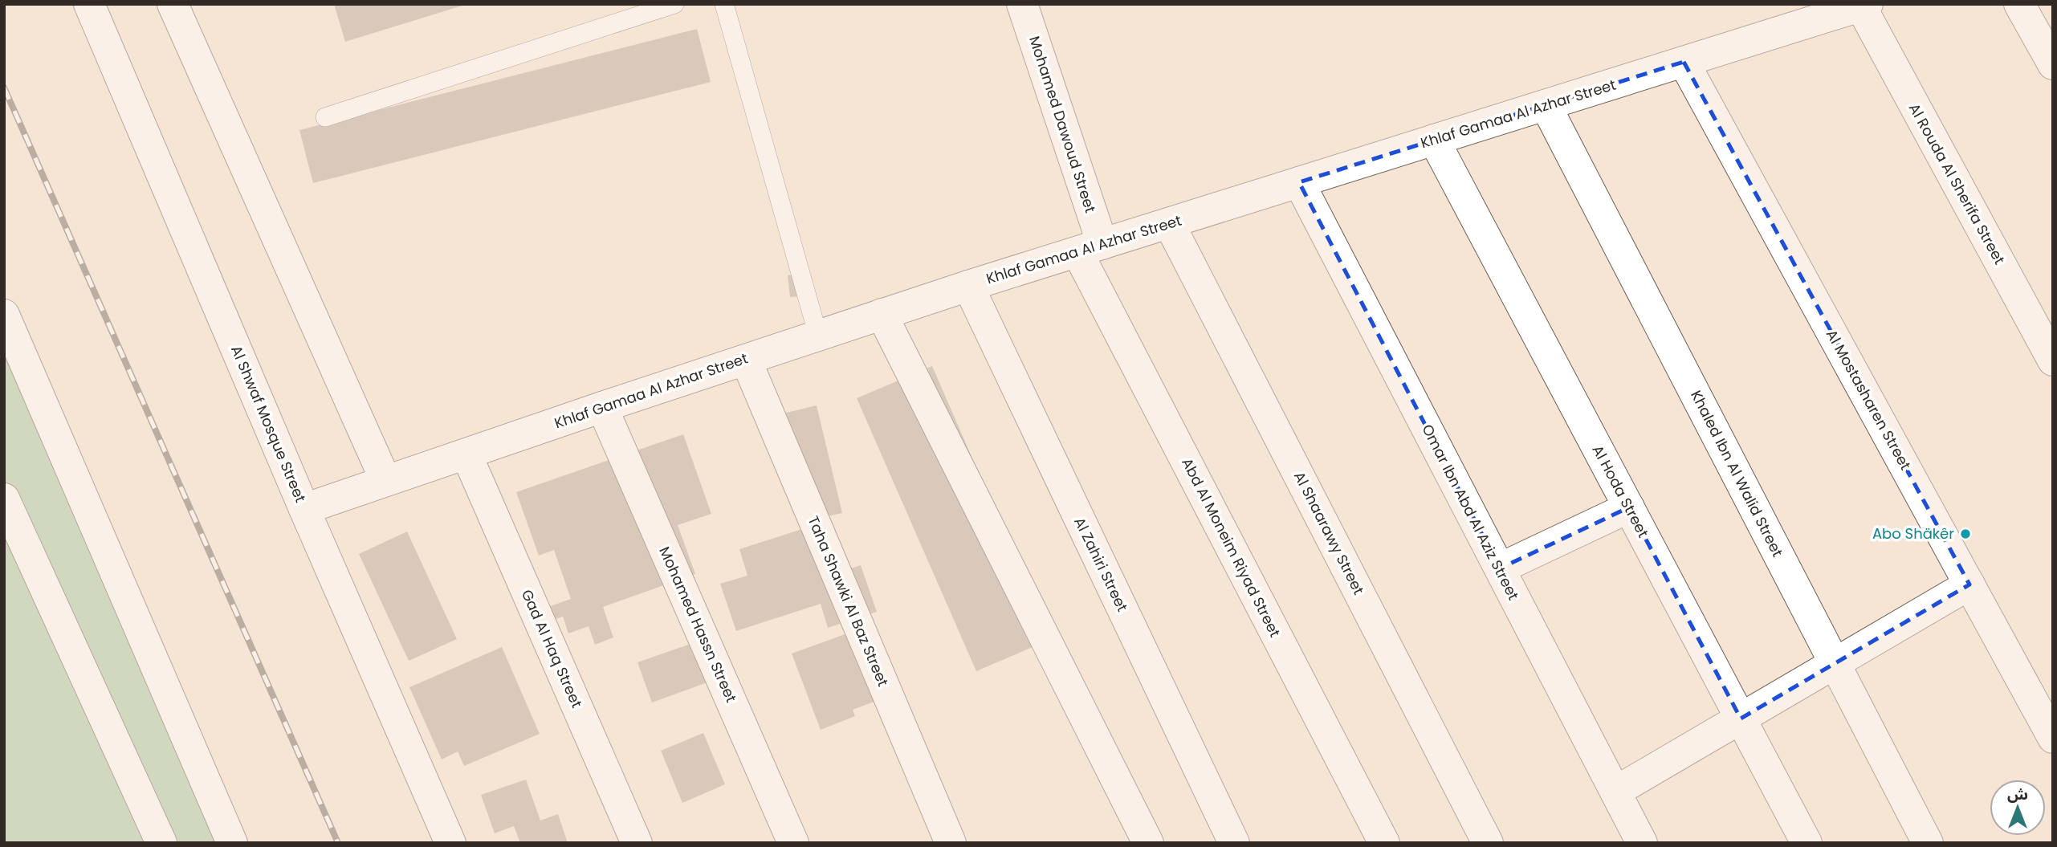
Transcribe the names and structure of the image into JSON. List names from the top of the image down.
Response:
{
  "streets": {
    "street": [
      "Khlaf Gamaa Al Azhar Street",
      "Mohamed Dawoud Street",
      "Al Rouda Al Sherifa Street",
      "Al Mostasharen Street",
      "Al Shwaf Mosque Street",
      "Khaled Ibn Al Walid Street",
      "Al Hoda Street",
      "Omar Ibn Abd Al Aziz Street",
      "Al Shaarawy Street",
      "Abd Al Moneim Riyad Street",
      "Al Zahiri Street",
      "Taha Shawki Al Baz Street",
      "Mohamed Hassn Street",
      "Gad Al Haq Street"
    ]
  },
  "crossings": [
    ["Khlaf Gamaa Al Azhar Street", "Mohamed Dawoud Street"],
    ["Khlaf Gamaa Al Azhar Street", "Al Rouda Al Sherifa Street"],
    ["Khlaf Gamaa Al Azhar Street", "Al Mostasharen Street"],
    ["Khlaf Gamaa Al Azhar Street", "Al Shwaf Mosque Street"],
    ["Khlaf Gamaa Al Azhar Street", "Khaled Ibn Al Walid Street"],
    ["Khlaf Gamaa Al Azhar Street", "Al Hoda Street"],
    ["Khlaf Gamaa Al Azhar Street", "Omar Ibn Abd Al Aziz Street"],
    ["Khlaf Gamaa Al Azhar Street", "Al Shaarawy Street"],
    ["Khlaf Gamaa Al Azhar Street", "Abd Al Moneim Riyad Street"],
    ["Khlaf Gamaa Al Azhar Street", "Al Zahiri Street"],
    ["Khlaf Gamaa Al Azhar Street", "Taha Shawki Al Baz Street"],
    ["Khlaf Gamaa Al Azhar Street", "Mohamed Hassn Street"],
    ["Khlaf Gamaa Al Azhar Street", "Gad Al Haq Street"],
    ["Mohamed Dawoud Street", "Abd Al Moneim Riyad Street"]
  ],
  "places": ["Abo Shäkêr"],
  "north": "top"
}
